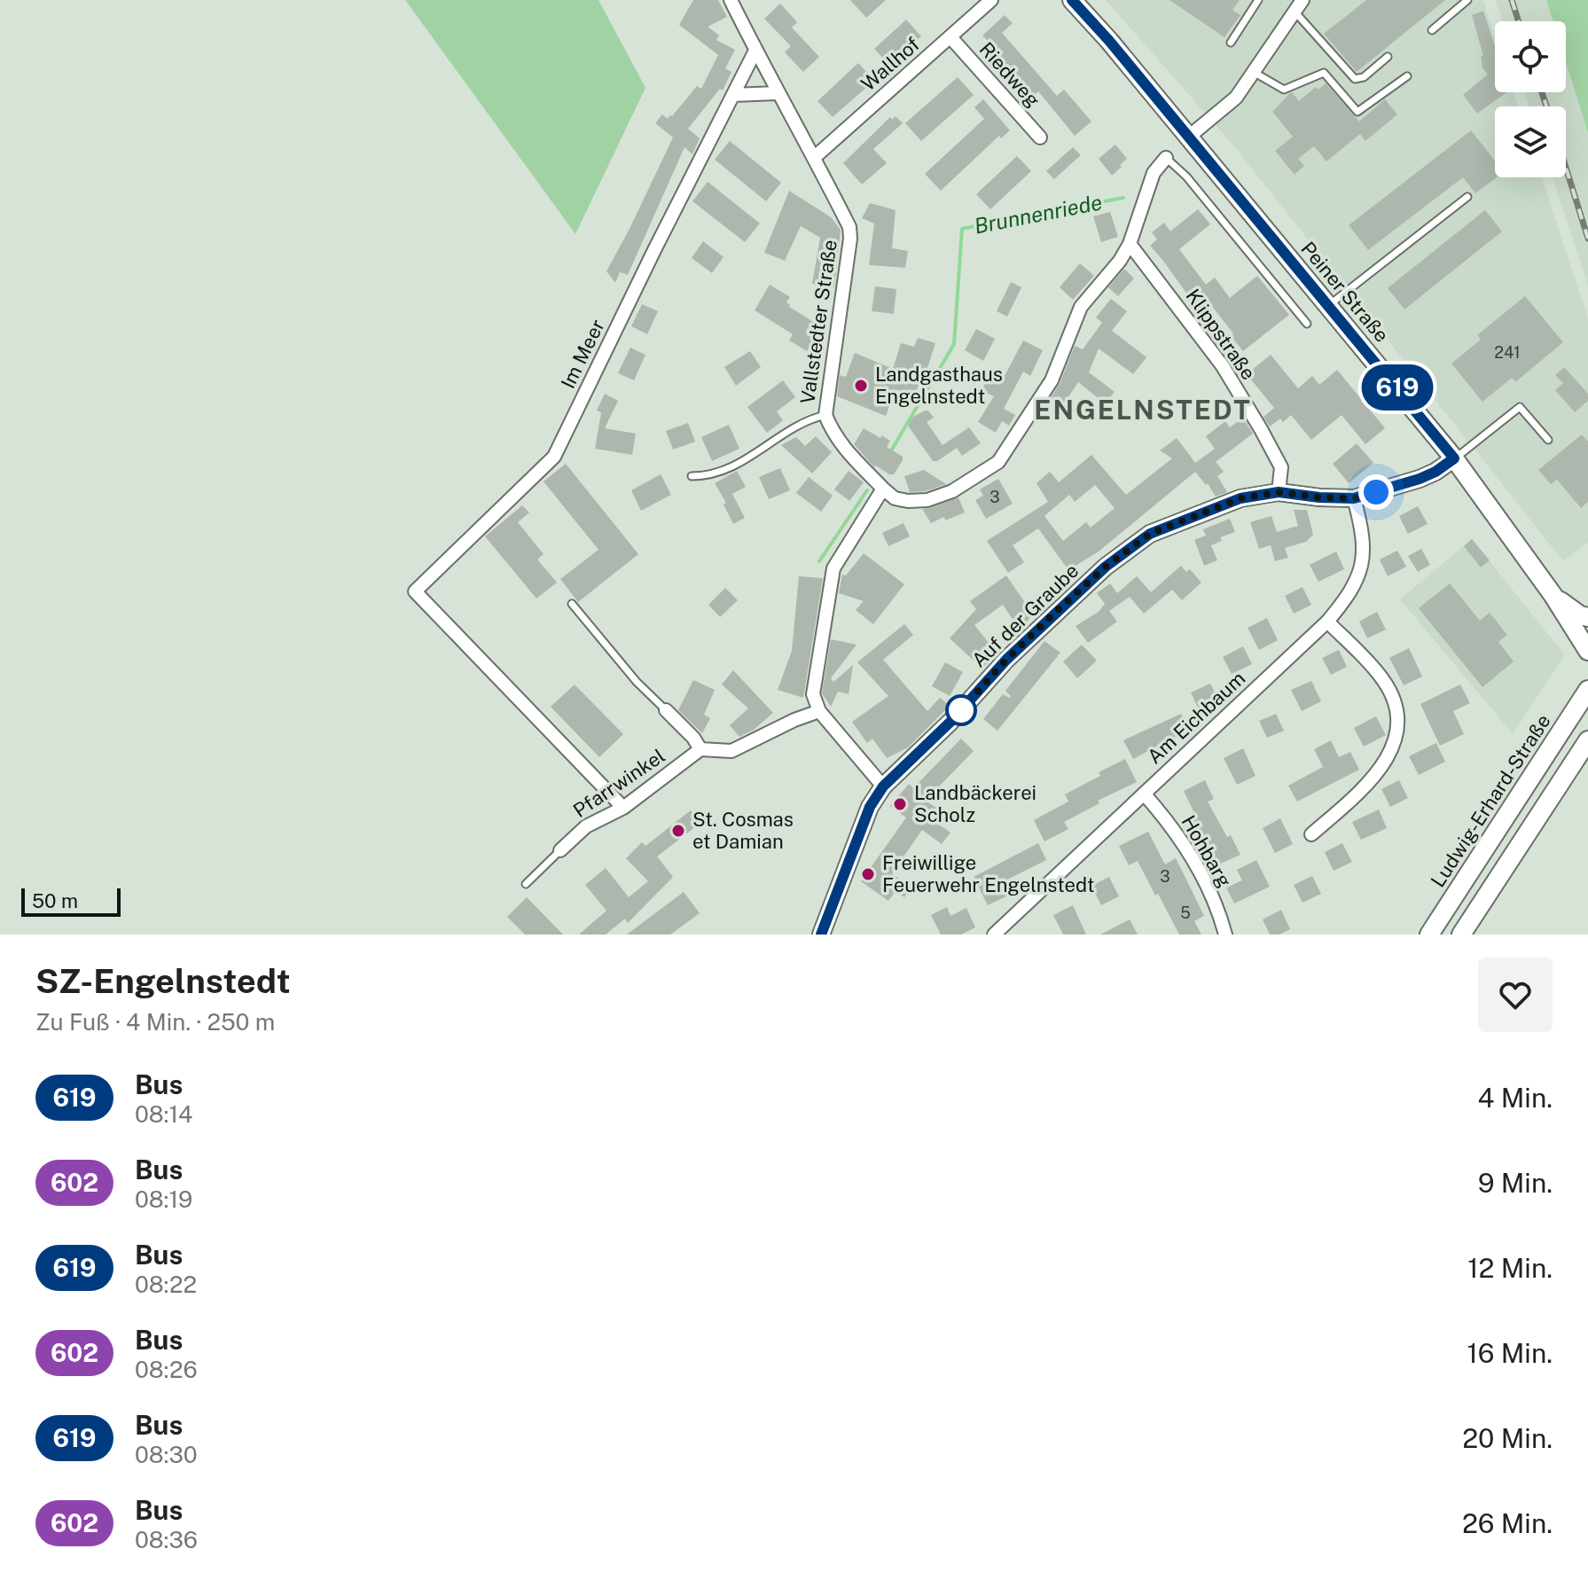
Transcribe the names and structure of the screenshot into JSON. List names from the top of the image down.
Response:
{
  "streets": {
    "main road": ["Peiner Straße", "Ludwig-Erhard-Straße"],
    "street": [
      "Wallhof",
      "Riedweg",
      "Vallstedter Straße",
      "Klippstraße",
      "Im Meer",
      "Auf der Graube",
      "Am Eichbaum",
      "Pfarrwinkel",
      "Hohbarg"
    ]
  },
  "crossings": [
    ["Wallhof", "Riedweg"],
    ["Wallhof", "Vallstedter Straße"],
    ["Peiner Straße", "Auf der Graube"],
    ["Vallstedter Straße", "Im Meer"],
    ["Klippstraße", "Auf der Graube"],
    ["Im Meer", "Pfarrwinkel"],
    ["Auf der Graube", "Am Eichbaum"],
    ["Am Eichbaum", "Hohbarg"]
  ],
  "districts": ["ENGELNSTEDT"],
  "water": ["Brunnenriede"],
  "places": [
    "Landgasthaus Engelnstedt",
    "Landbäckerei Scholz",
    "St. Cosmas et Damian",
    "Freiwillige Feuerwehr Engelnstedt"
  ],
  "lines": ["bus line 619"],
  "house_numbers": [
    "241",
    "3",
    "3",
    "5"
  ],
  "scale_bar": "50 m",
  "page": {
    "on_map": "619",
    "scale": "50 m",
    "heading": ["SZ-Engelnstedt", "Zu Fuß · 4 Min. · 250 m"],
    "list": [
      {
        "mark": "619",
        "name": "Bus",
        "note": "08:14",
        "value": "4 Min."
      },
      {
        "mark": "602",
        "name": "Bus",
        "note": "08:19",
        "value": "9 Min."
      },
      {
        "mark": "619",
        "name": "Bus",
        "note": "08:22",
        "value": "12 Min."
      },
      {
        "mark": "602",
        "name": "Bus",
        "note": "08:26",
        "value": "16 Min."
      },
      {
        "mark": "619",
        "name": "Bus",
        "note": "08:30",
        "value": "20 Min."
      },
      {
        "mark": "602",
        "name": "Bus",
        "note": "08:36",
        "value": "26 Min."
      }
    ]
  }
}
